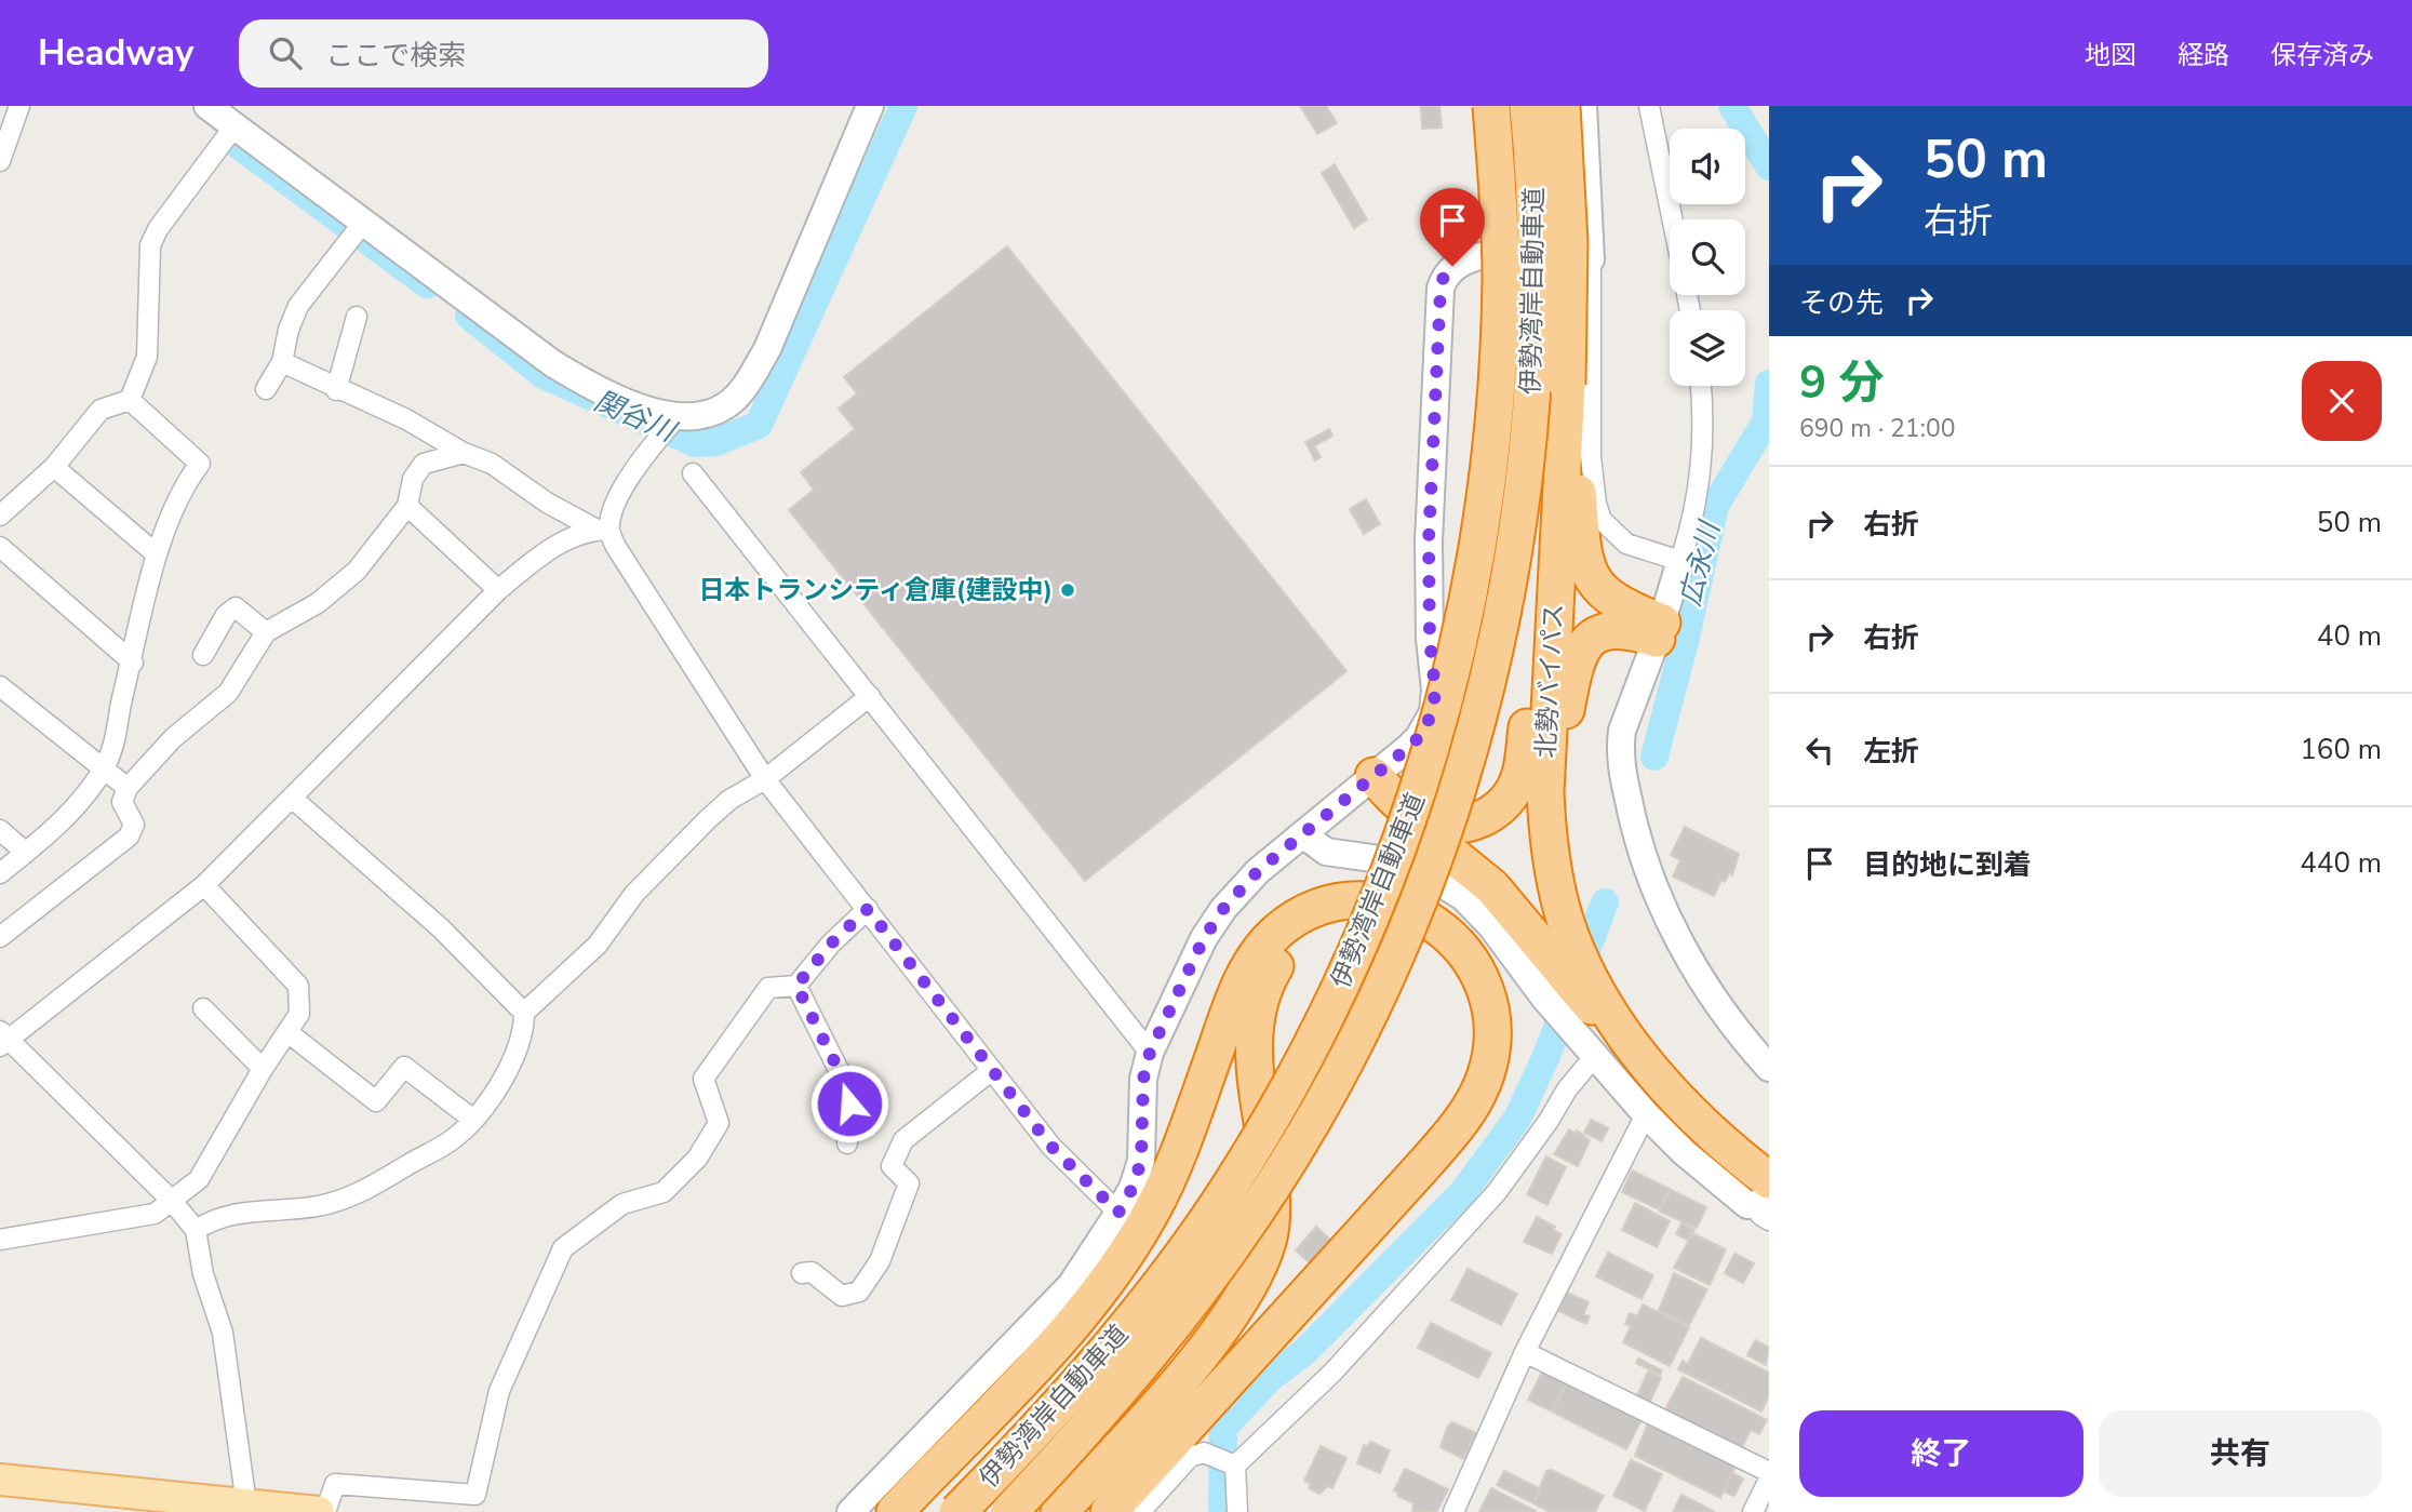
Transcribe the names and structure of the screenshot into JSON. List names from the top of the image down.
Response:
{
  "streets": {
    "highway": ["伊勢湾岸自動車道", "北勢バイパス"]
  },
  "water": ["関谷川", "広永川"],
  "places": ["日本トランシティ倉庫(建設中)"],
  "page": {
    "header": "Headway",
    "search": "ここで検索",
    "nav": ["地図", "経路", "保存済み"],
    "turn": ["50 m", "右折"],
    "then": "その先",
    "heading": ["9 分", "690 m · 21:00"],
    "list": [
      {
        "name": "右折",
        "value": "50 m"
      },
      {
        "name": "右折",
        "value": "40 m"
      },
      {
        "name": "左折",
        "value": "160 m"
      },
      {
        "name": "目的地に到着",
        "value": "440 m"
      }
    ],
    "buttons": ["終了", "共有"]
  }
}
